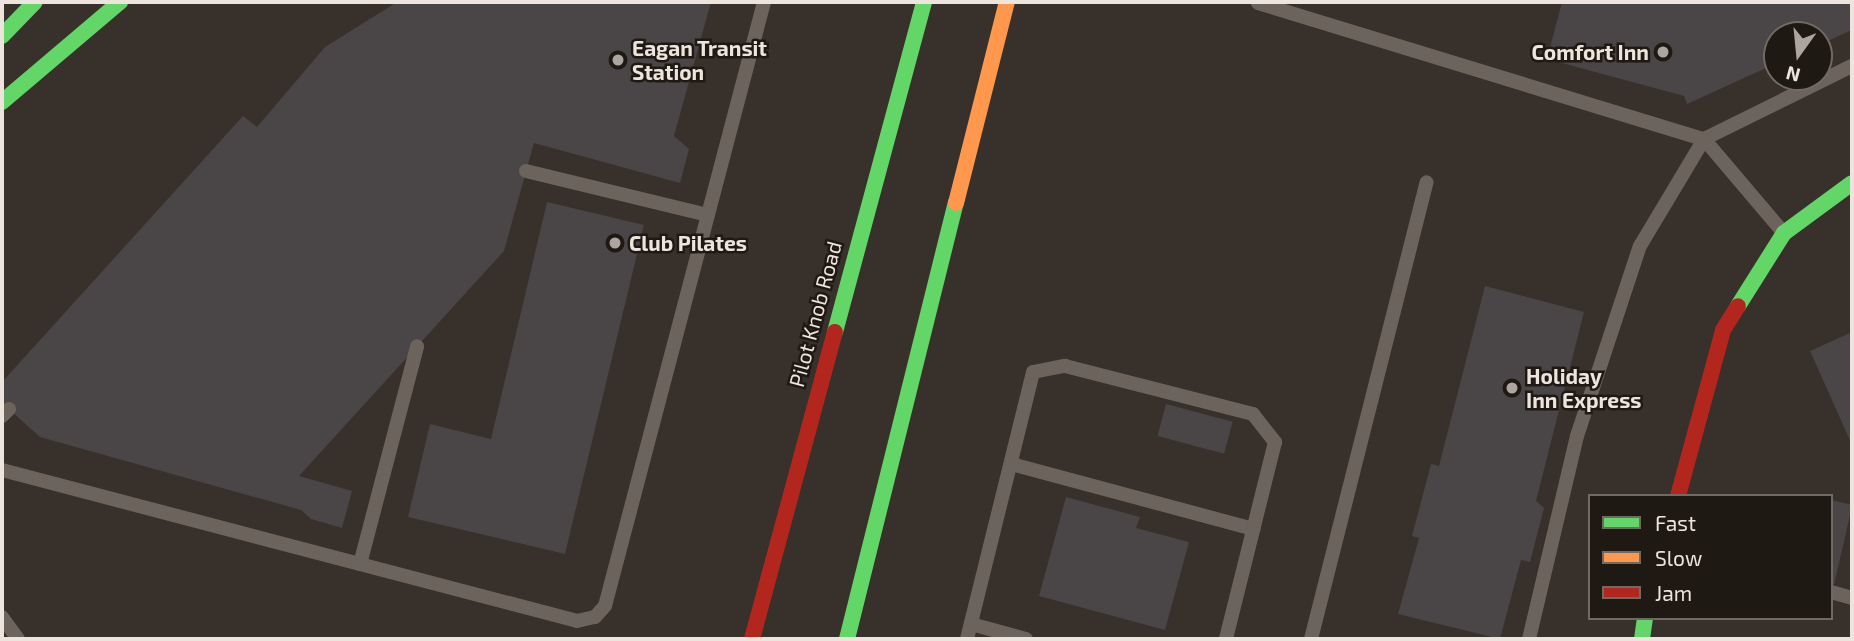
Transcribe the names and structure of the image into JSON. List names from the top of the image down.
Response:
{
  "streets": {
    "main road": ["Pilot Knob Road"]
  },
  "places": [
    "Comfort Inn",
    "Eagan Transit Station",
    "Club Pilates",
    "Holiday Inn Express"
  ],
  "legend": ["Fast", "Slow", "Jam"],
  "north": "bottom"
}
